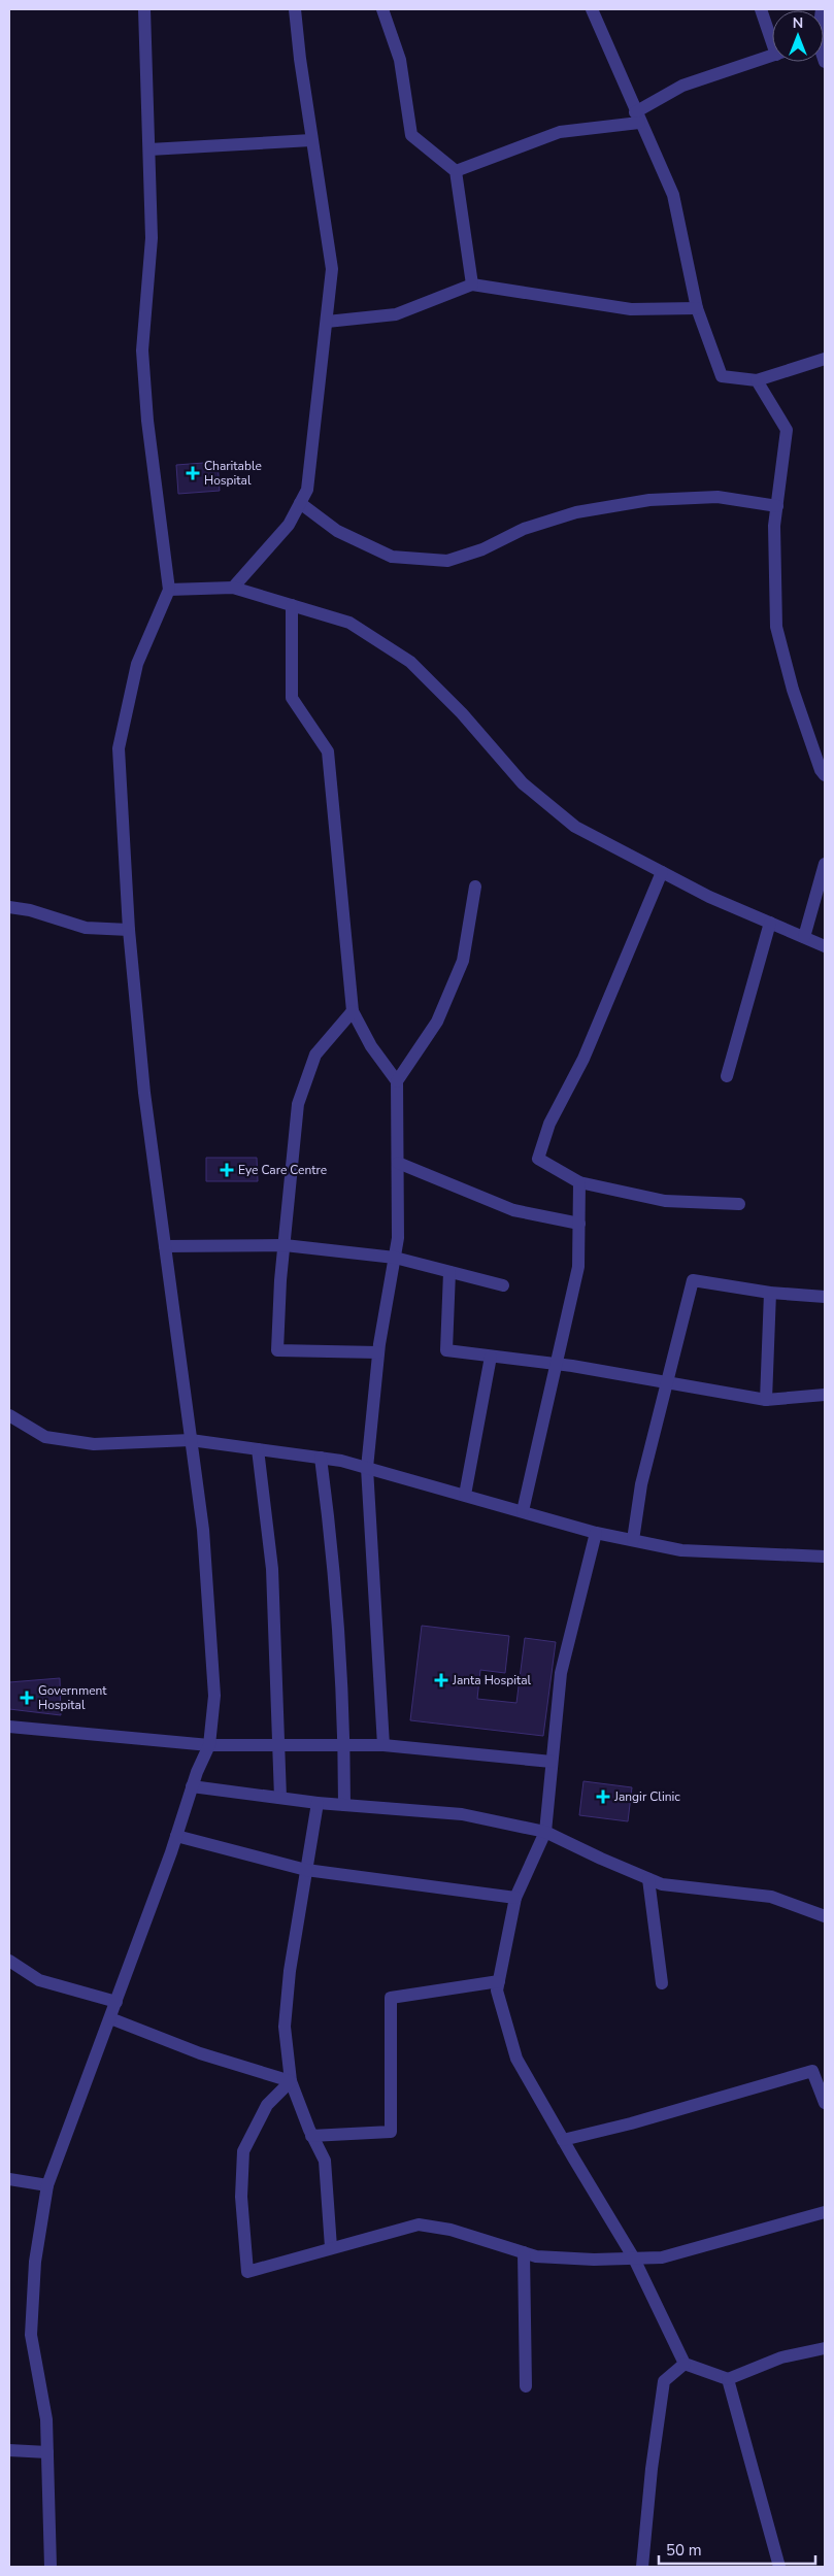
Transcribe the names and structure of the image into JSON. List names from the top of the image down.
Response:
{
  "places": {
    "health": [
      "Charitable Hospital",
      "Eye Care Centre",
      "Janta Hospital",
      "Government Hospital",
      "Jangir Clinic"
    ]
  },
  "scale_bar": "50 m",
  "north": "top"
}
